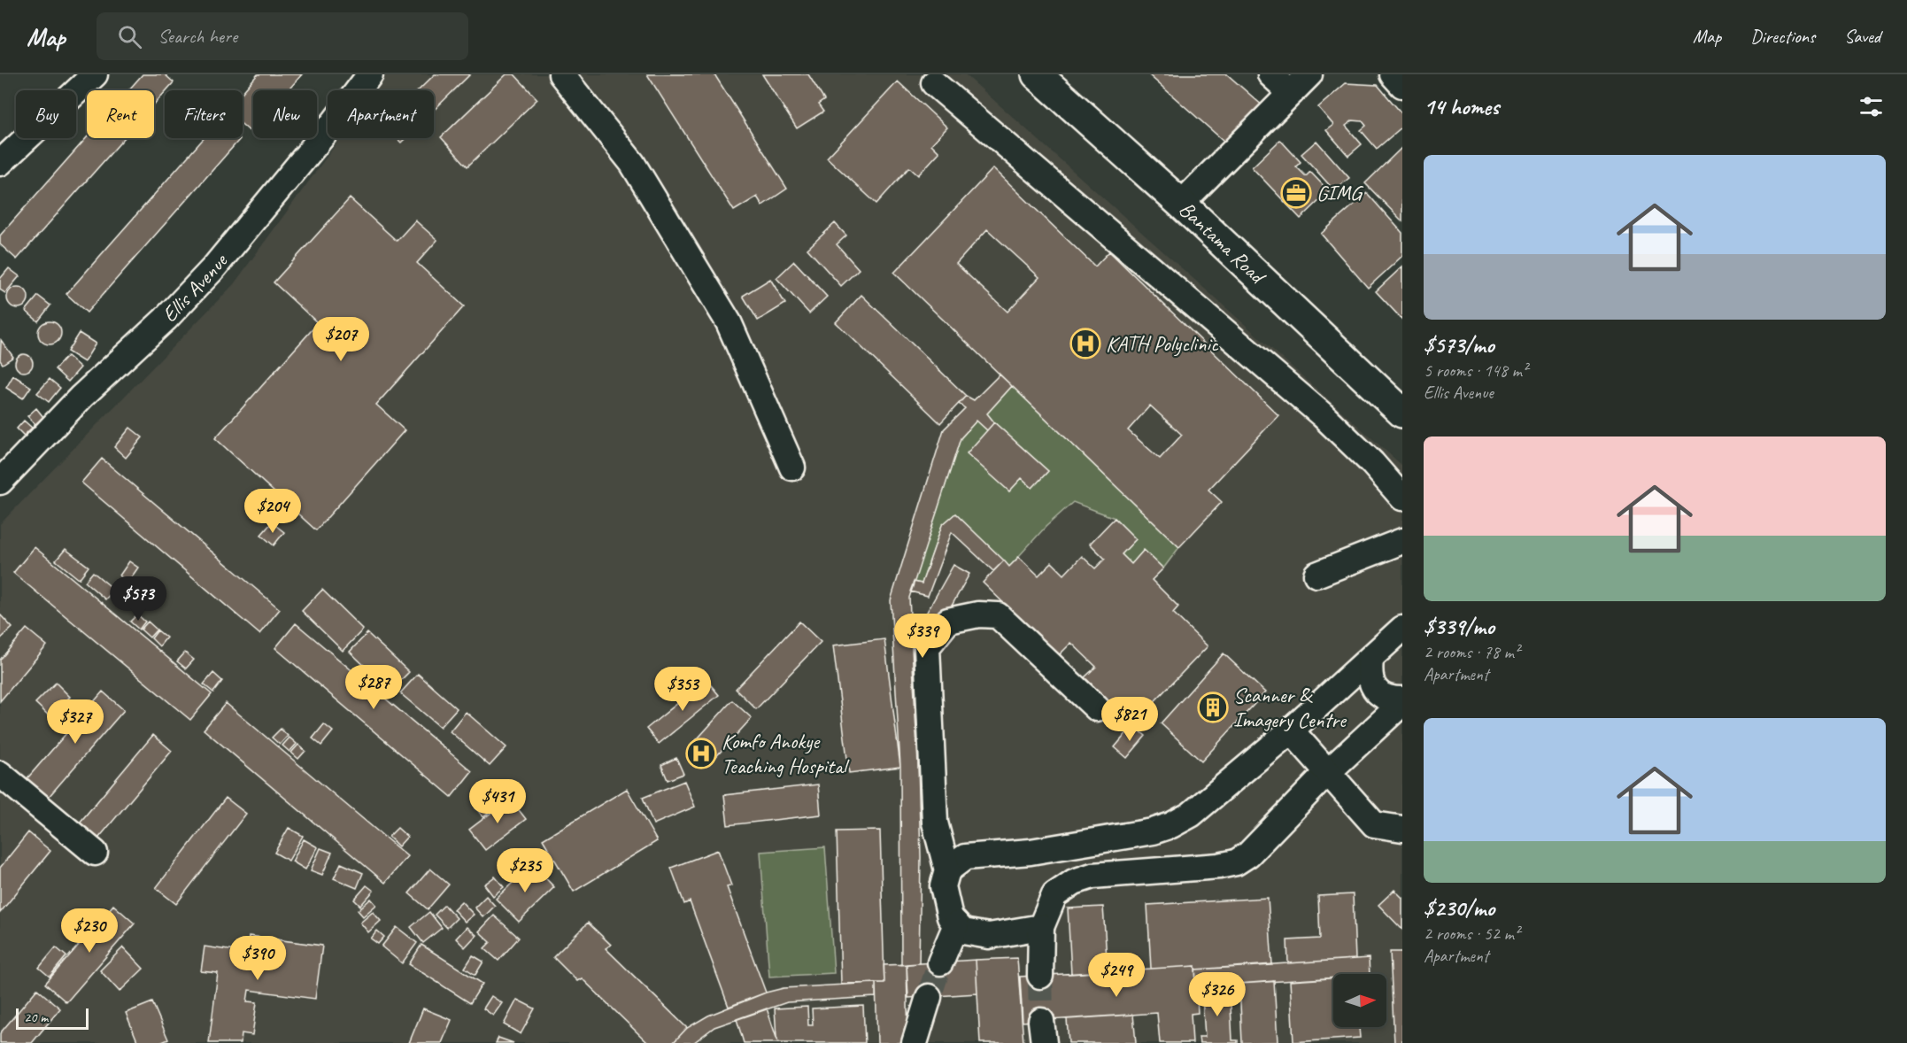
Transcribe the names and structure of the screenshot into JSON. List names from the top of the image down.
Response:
{
  "streets": {
    "main road": ["Bantama Road"],
    "street": ["Ellis Avenue"]
  },
  "places": {
    "office": ["GIMG"],
    "hospital": ["KATH Polyclinic", "Komfo Anokye Teaching Hospital"],
    "building": ["Scanner & Imagery Centre"]
  },
  "scale_bar": "20 m",
  "north": "right",
  "page": {
    "header": "Map",
    "search": "Search here",
    "nav": ["Map", "Directions", "Saved"],
    "heading": "14 homes",
    "chip": [
      "Buy",
      "Rent",
      "Filters",
      "New",
      "Apartment"
    ],
    "list": [
      {
        "name": "$573/mo",
        "note": "5 rooms · 148 m² · Ellis Avenue"
      },
      {
        "name": "$339/mo",
        "note": "2 rooms · 78 m² · Apartment"
      },
      {
        "name": "$230/mo",
        "note": "2 rooms · 52 m² · Apartment"
      }
    ],
    "price": [
      "$207",
      "$204",
      "$573",
      "$339",
      "$287",
      "$353",
      "$821",
      "$327",
      "$431",
      "$235",
      "$230",
      "$390",
      "$249",
      "$326"
    ],
    "scale": "20 m"
  }
}
